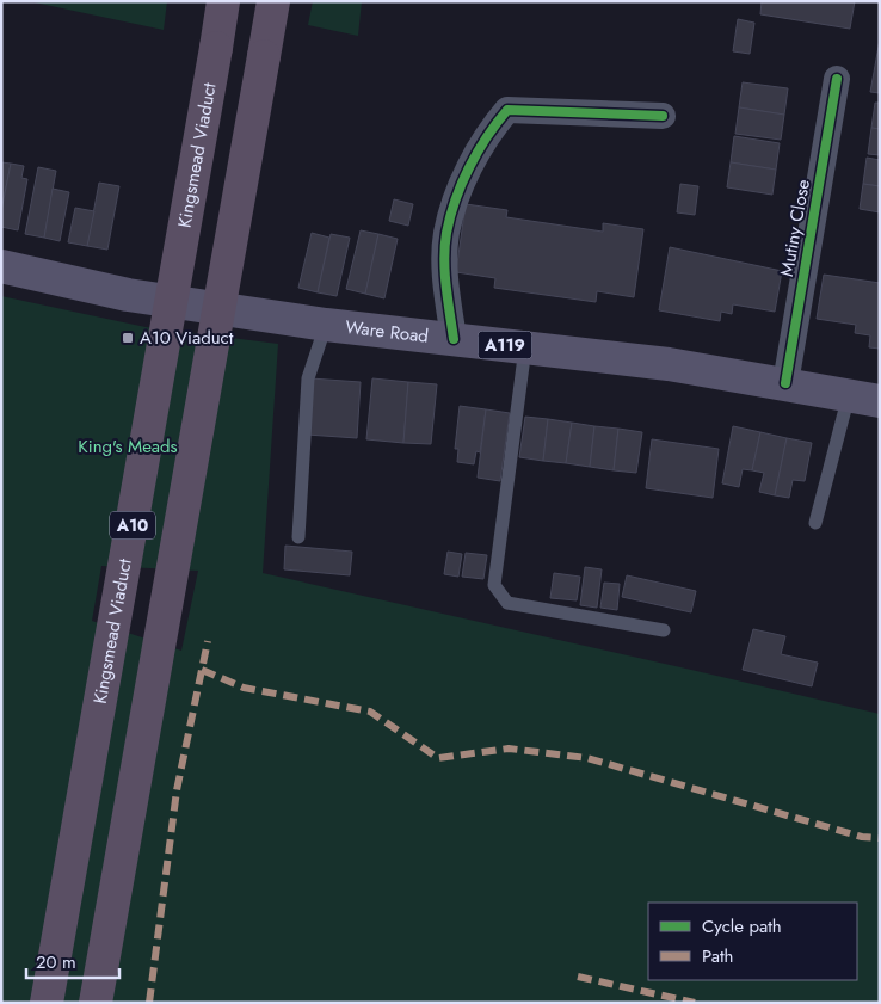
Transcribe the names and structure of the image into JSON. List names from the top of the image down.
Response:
{
  "streets": {
    "highway": ["Kingsmead Viaduct", "A10"],
    "main road": ["Ware Road", "A119"],
    "street": ["Mutiny Close"]
  },
  "crossings": [
    ["Mutiny Close", "Ware Road"]
  ],
  "parks": ["King's Meads"],
  "places": {
    "transit": ["A10 Viaduct"]
  },
  "legend": ["Cycle path", "Path"],
  "scale_bar": "20 m"
}
